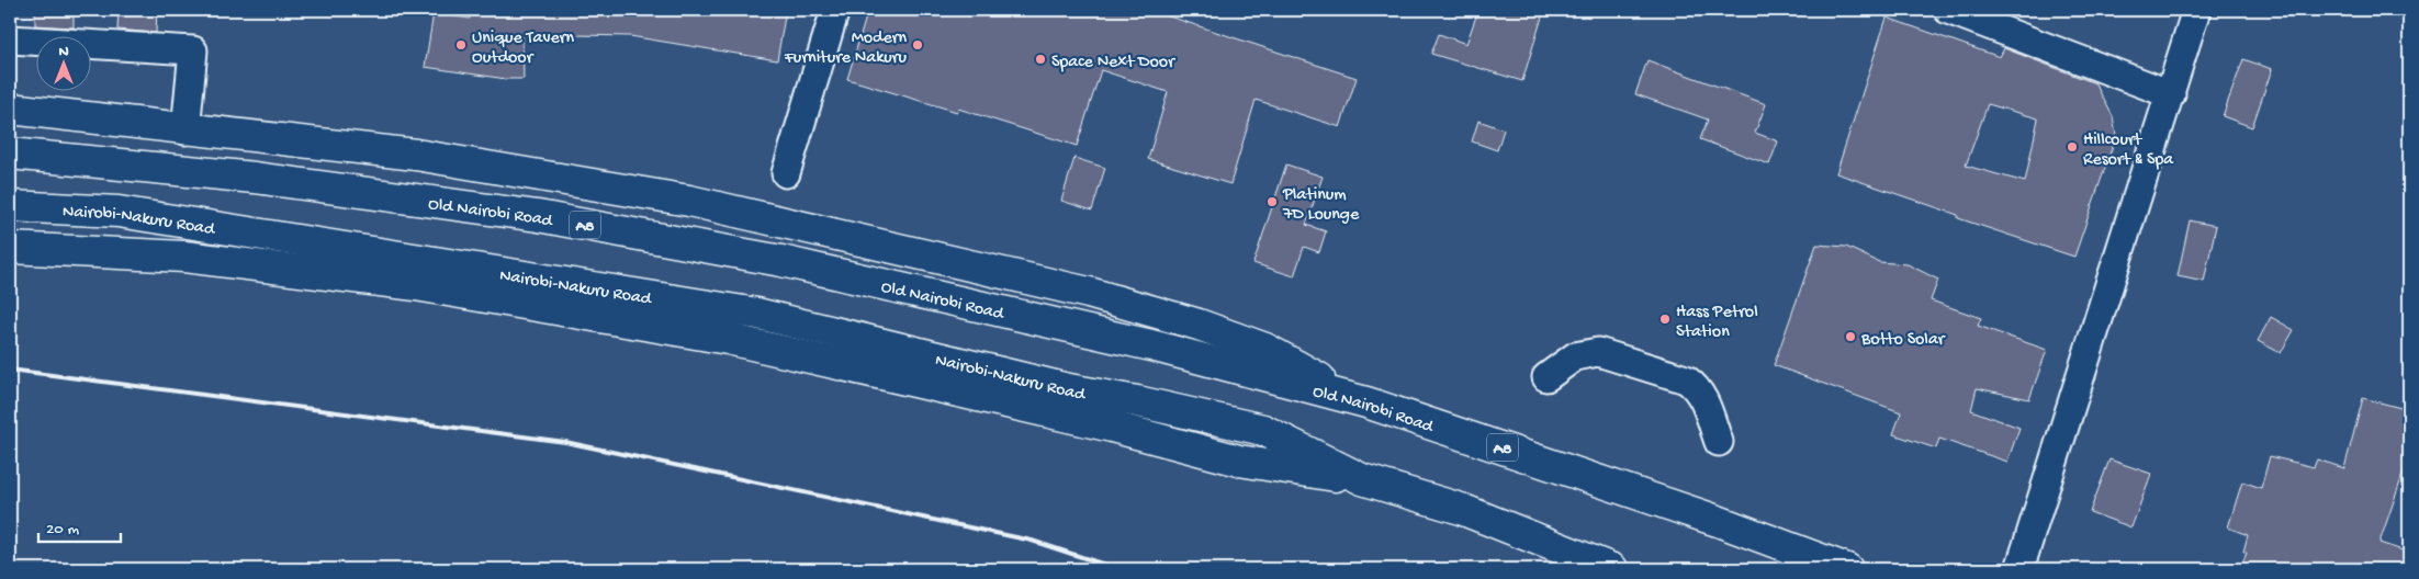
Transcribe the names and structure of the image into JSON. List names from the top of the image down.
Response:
{
  "streets": {
    "highway": ["Old Nairobi Road", "Nairobi-Nakuru Road", "A8"]
  },
  "places": [
    "Unique Tavern Outdoor",
    "Modern Furniture Nakuru",
    "Space Next Door",
    "Hillcourt Resort & Spa",
    "Platinum 7D Lounge",
    "Hass Petrol Station",
    "Botto Solar"
  ],
  "scale_bar": "20 m",
  "north": "top"
}
